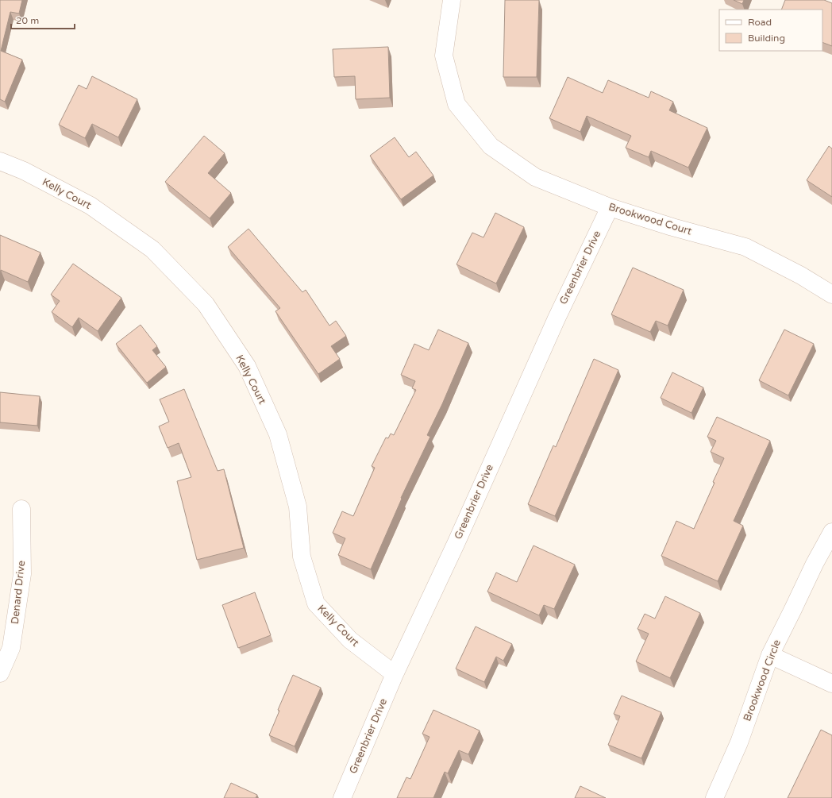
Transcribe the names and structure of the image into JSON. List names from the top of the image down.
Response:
{
  "streets": {
    "street": [
      "Kelly Court",
      "Brookwood Court",
      "Greenbrier Drive",
      "Denard Drive",
      "Brookwood Circle"
    ]
  },
  "crossings": [
    ["Kelly Court", "Greenbrier Drive"],
    ["Brookwood Court", "Greenbrier Drive"]
  ],
  "legend": ["Road", "Building"],
  "scale_bar": "20 m"
}
